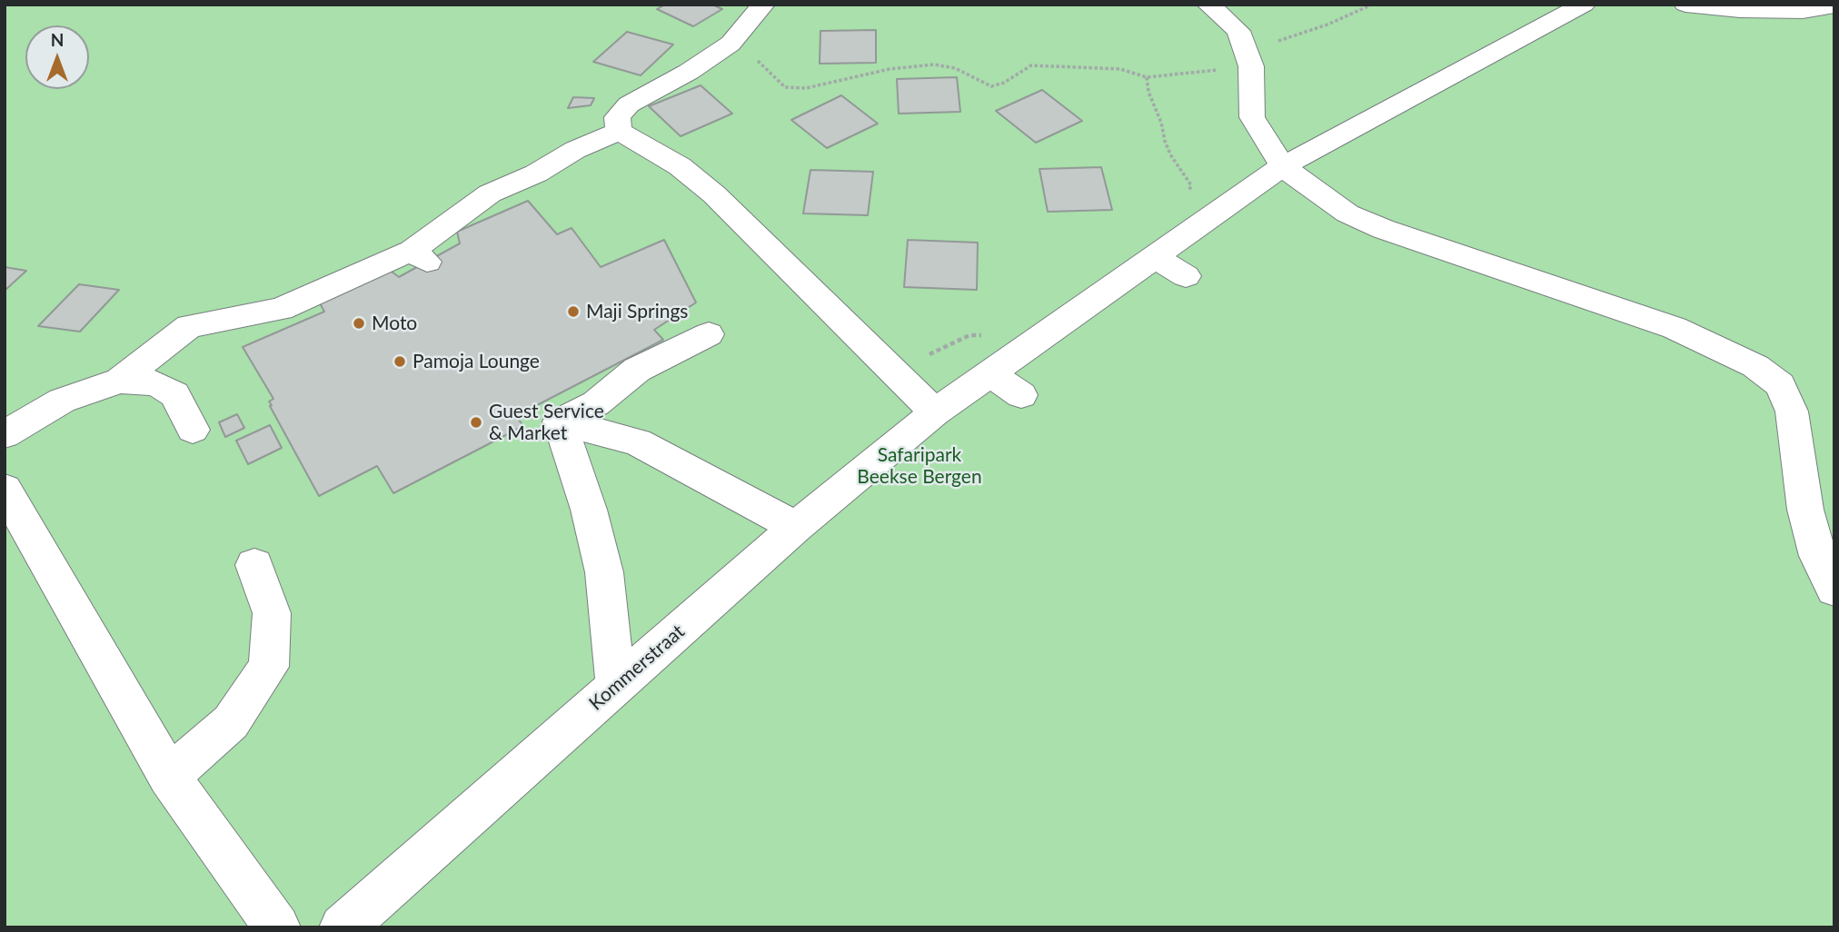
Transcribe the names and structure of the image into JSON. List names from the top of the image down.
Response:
{
  "streets": {
    "street": ["Kommerstraat"]
  },
  "parks": ["Safaripark Beekse Bergen"],
  "places": [
    "Maji Springs",
    "Moto",
    "Pamoja Lounge",
    "Guest Service & Market"
  ],
  "north": "top"
}
